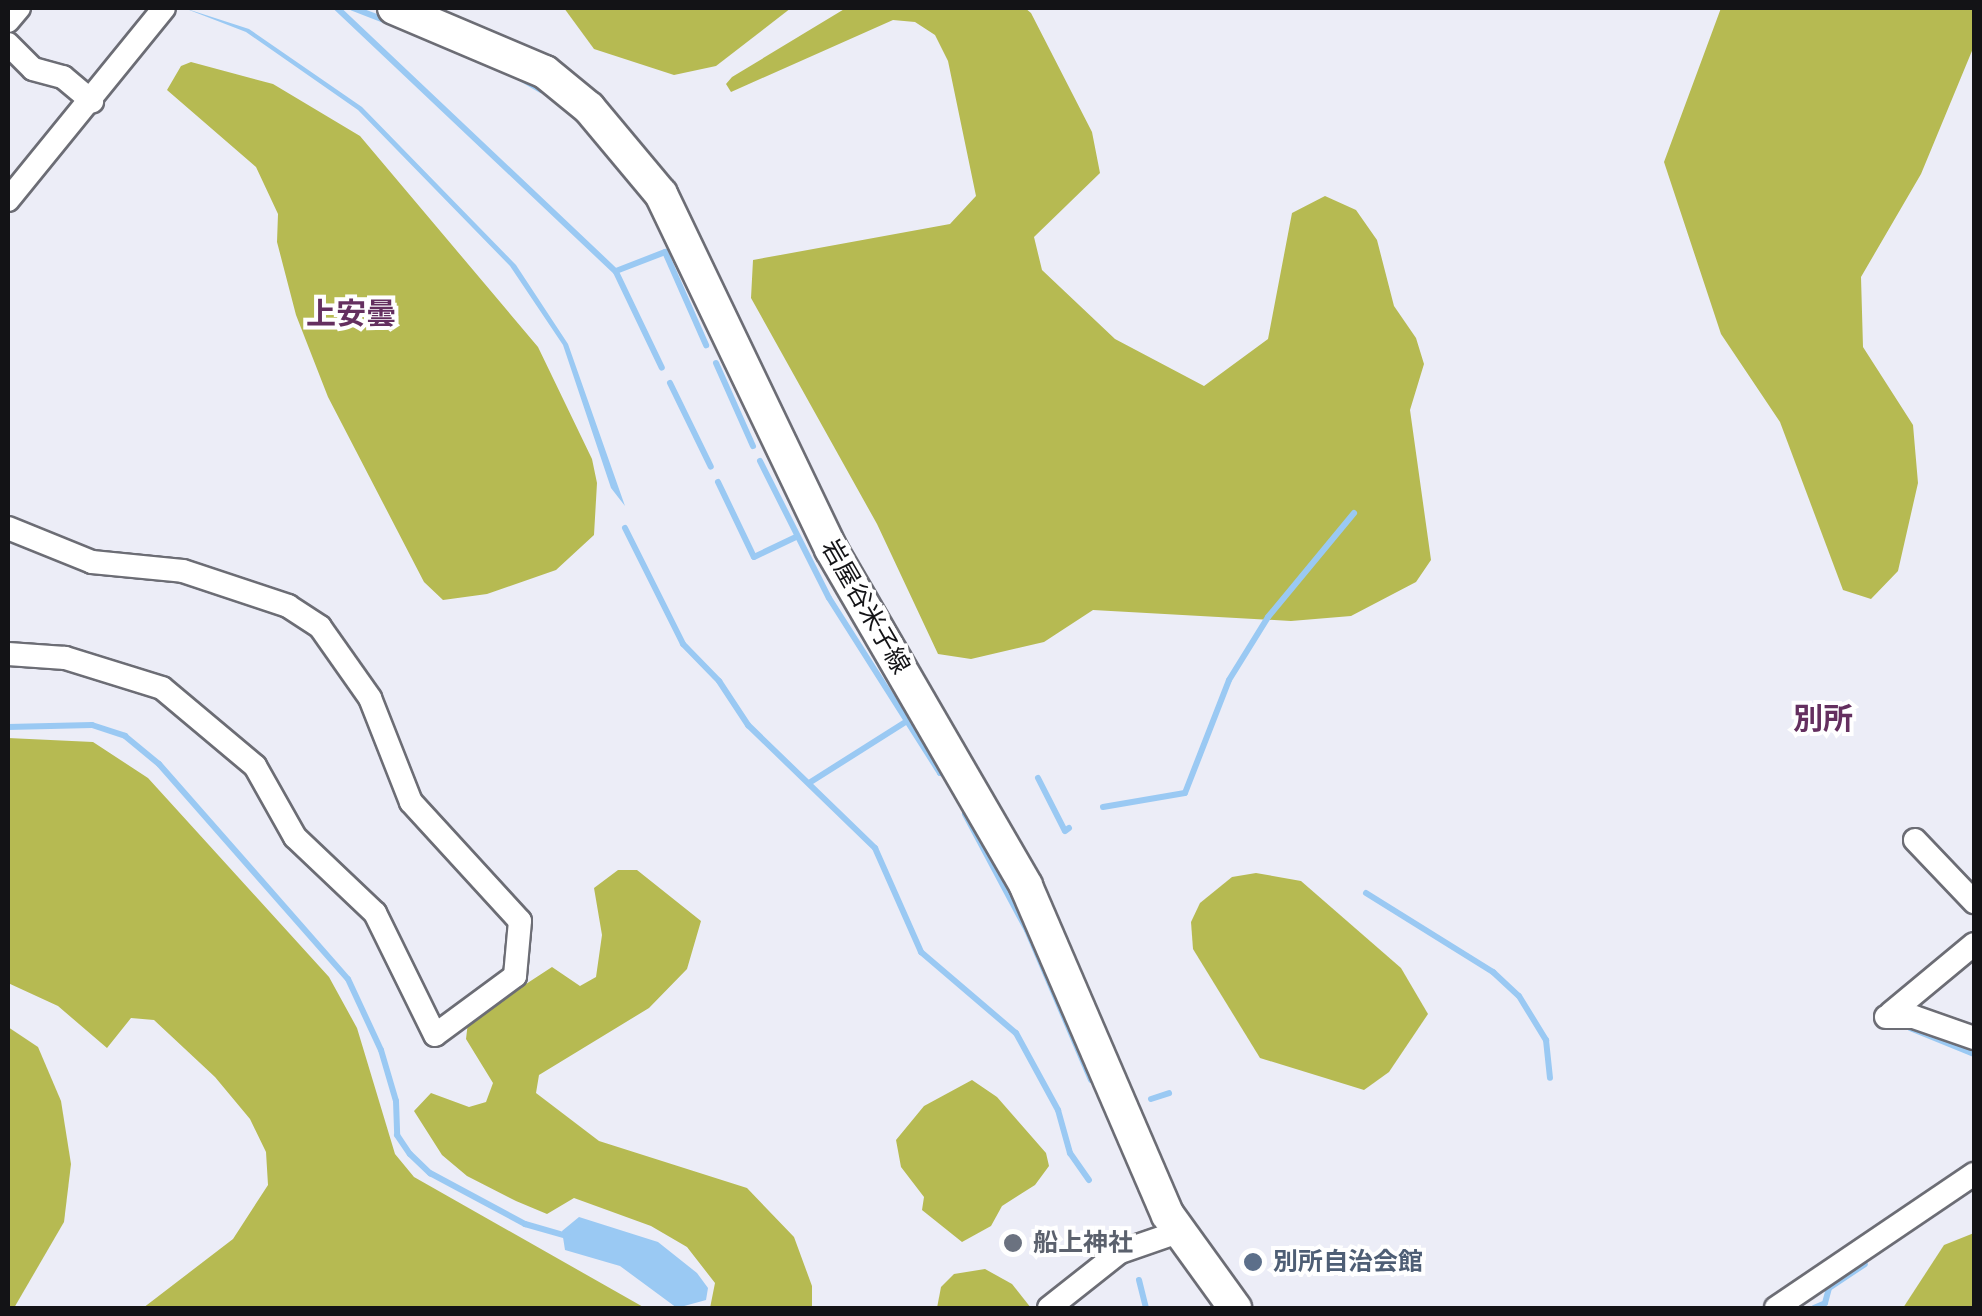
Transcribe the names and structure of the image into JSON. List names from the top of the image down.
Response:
{
  "streets": {
    "main road": ["岩屋谷米子線"]
  },
  "districts": ["上安曇", "別所"],
  "places": ["船上神社", "別所自治会館"]
}
